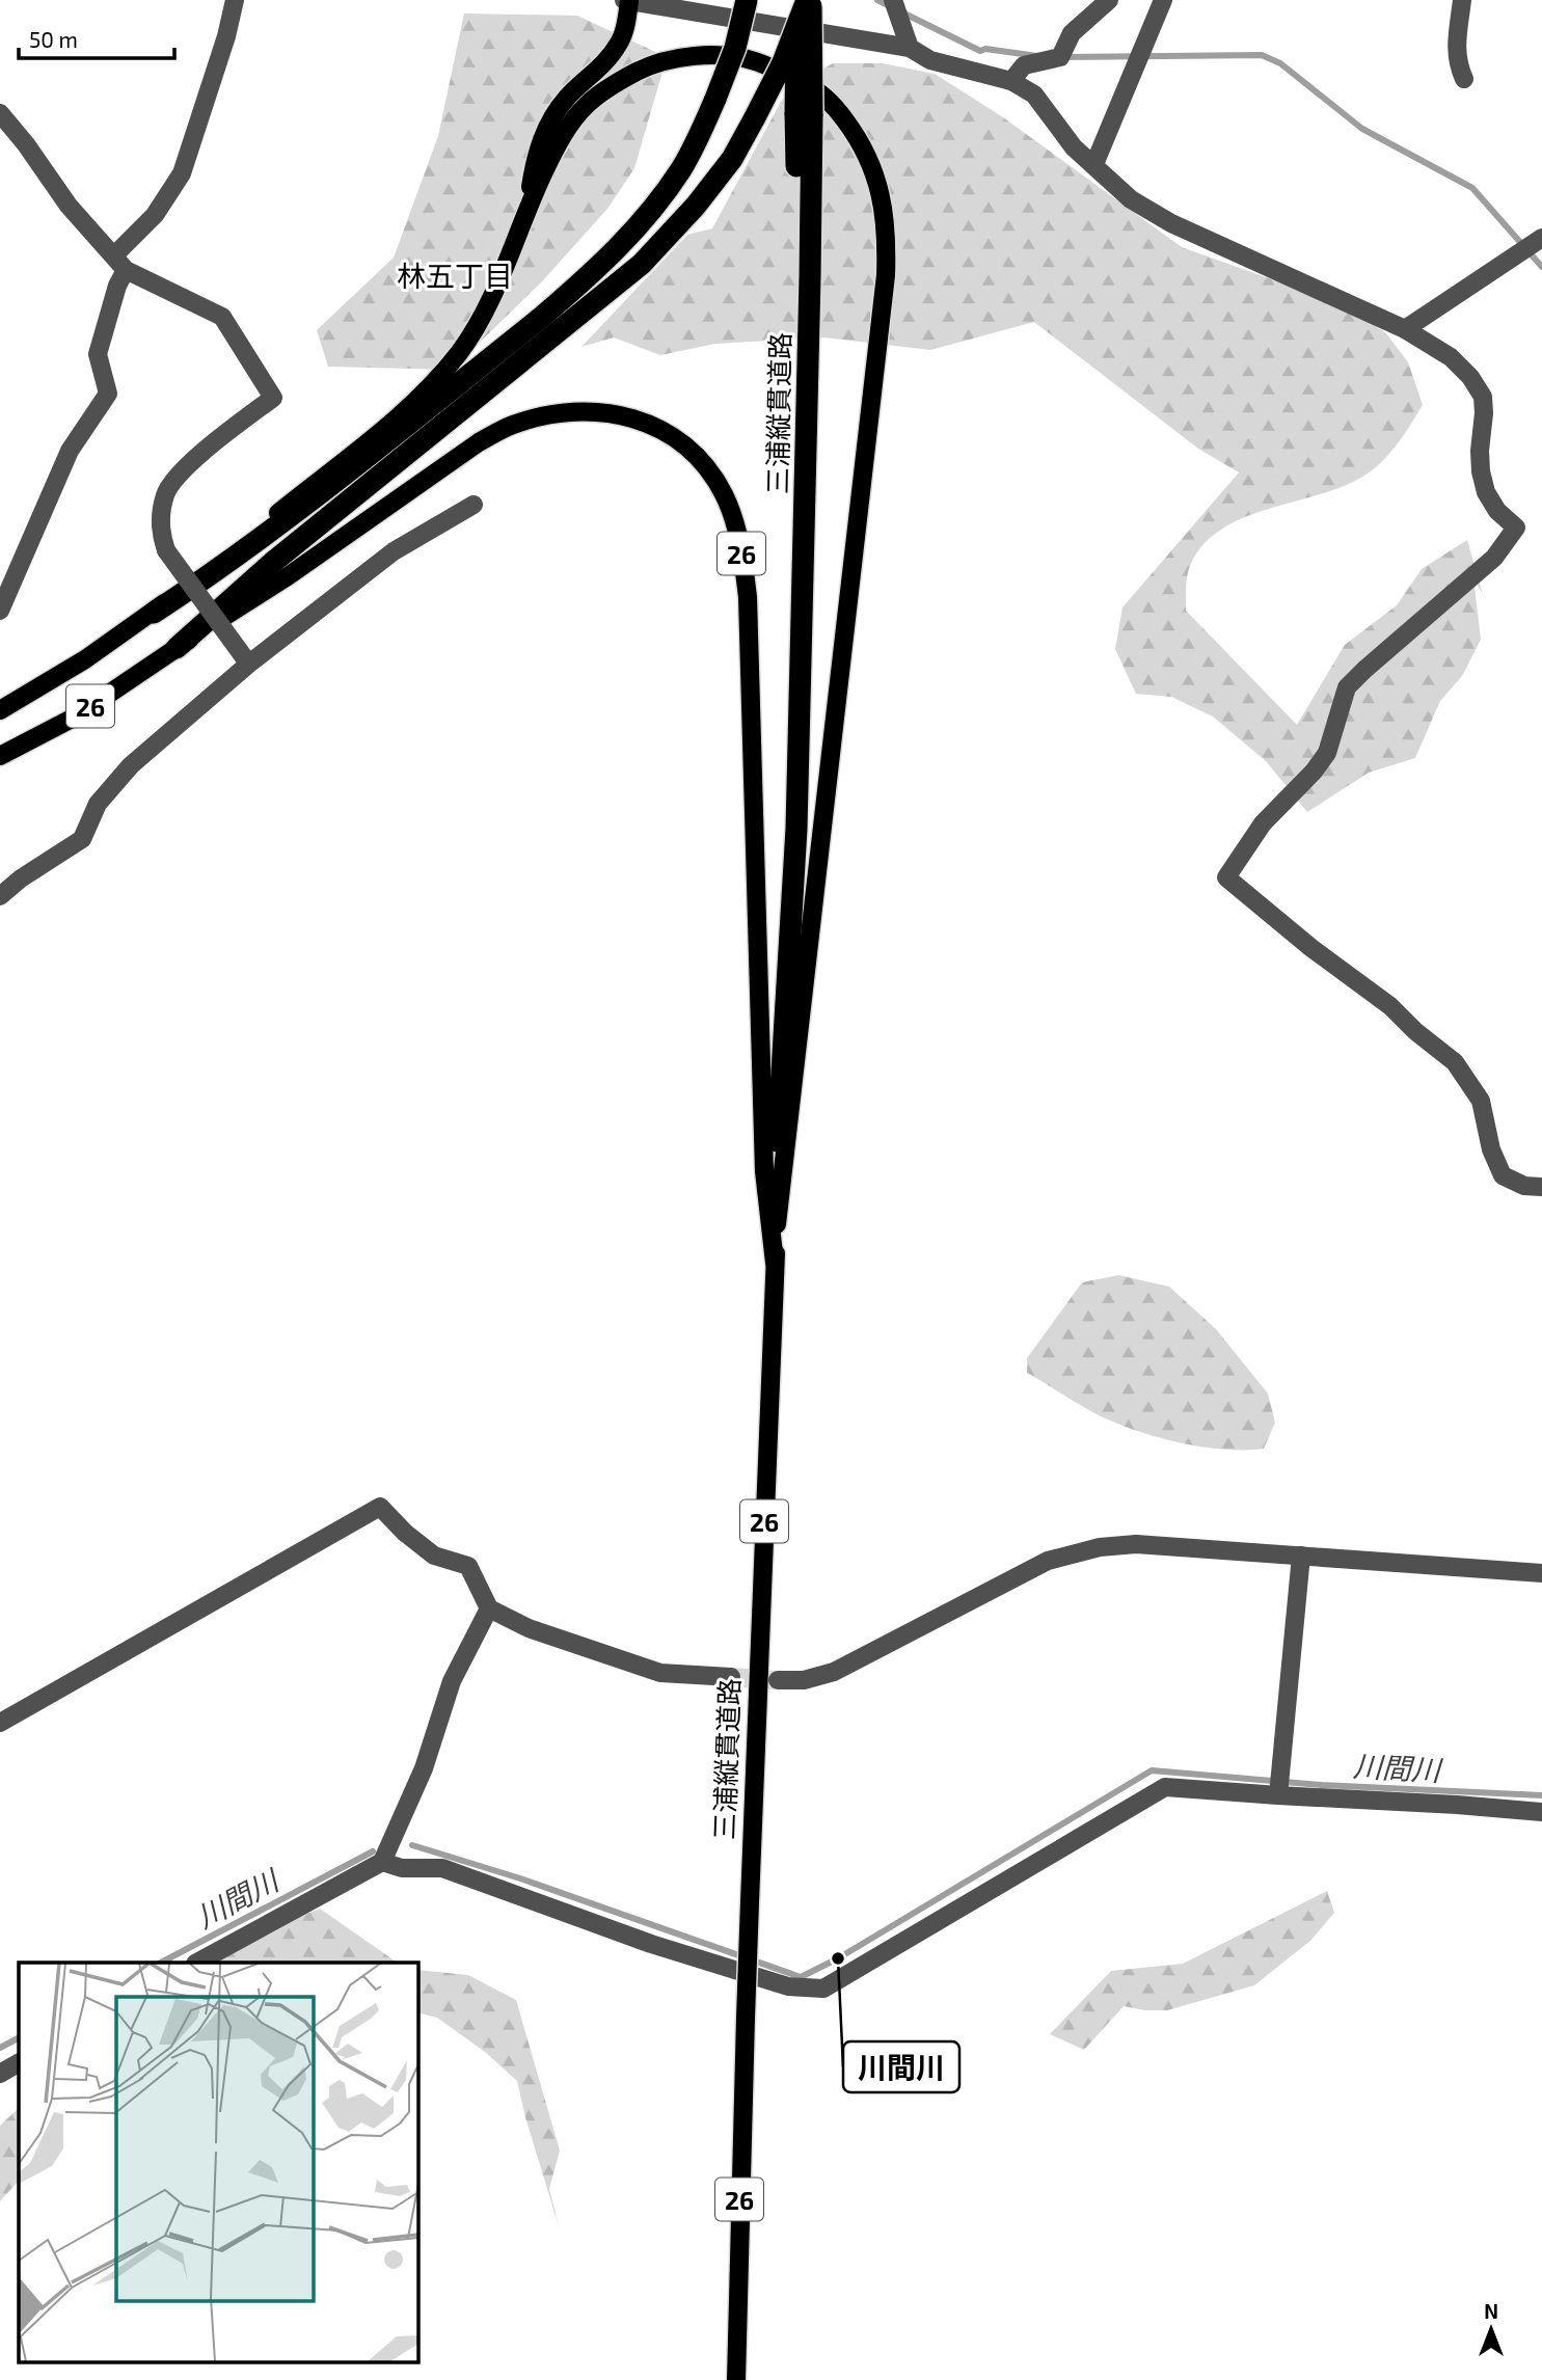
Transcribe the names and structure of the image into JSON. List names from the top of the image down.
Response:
{
  "streets": {
    "highway": ["三浦縦貫道路", "26"]
  },
  "crossings": [
    ["三浦縦貫道路", "26"]
  ],
  "districts": ["林五丁目"],
  "water": ["川間川"],
  "places": ["川間川"],
  "scale_bar": "50 m",
  "north": "top"
}
